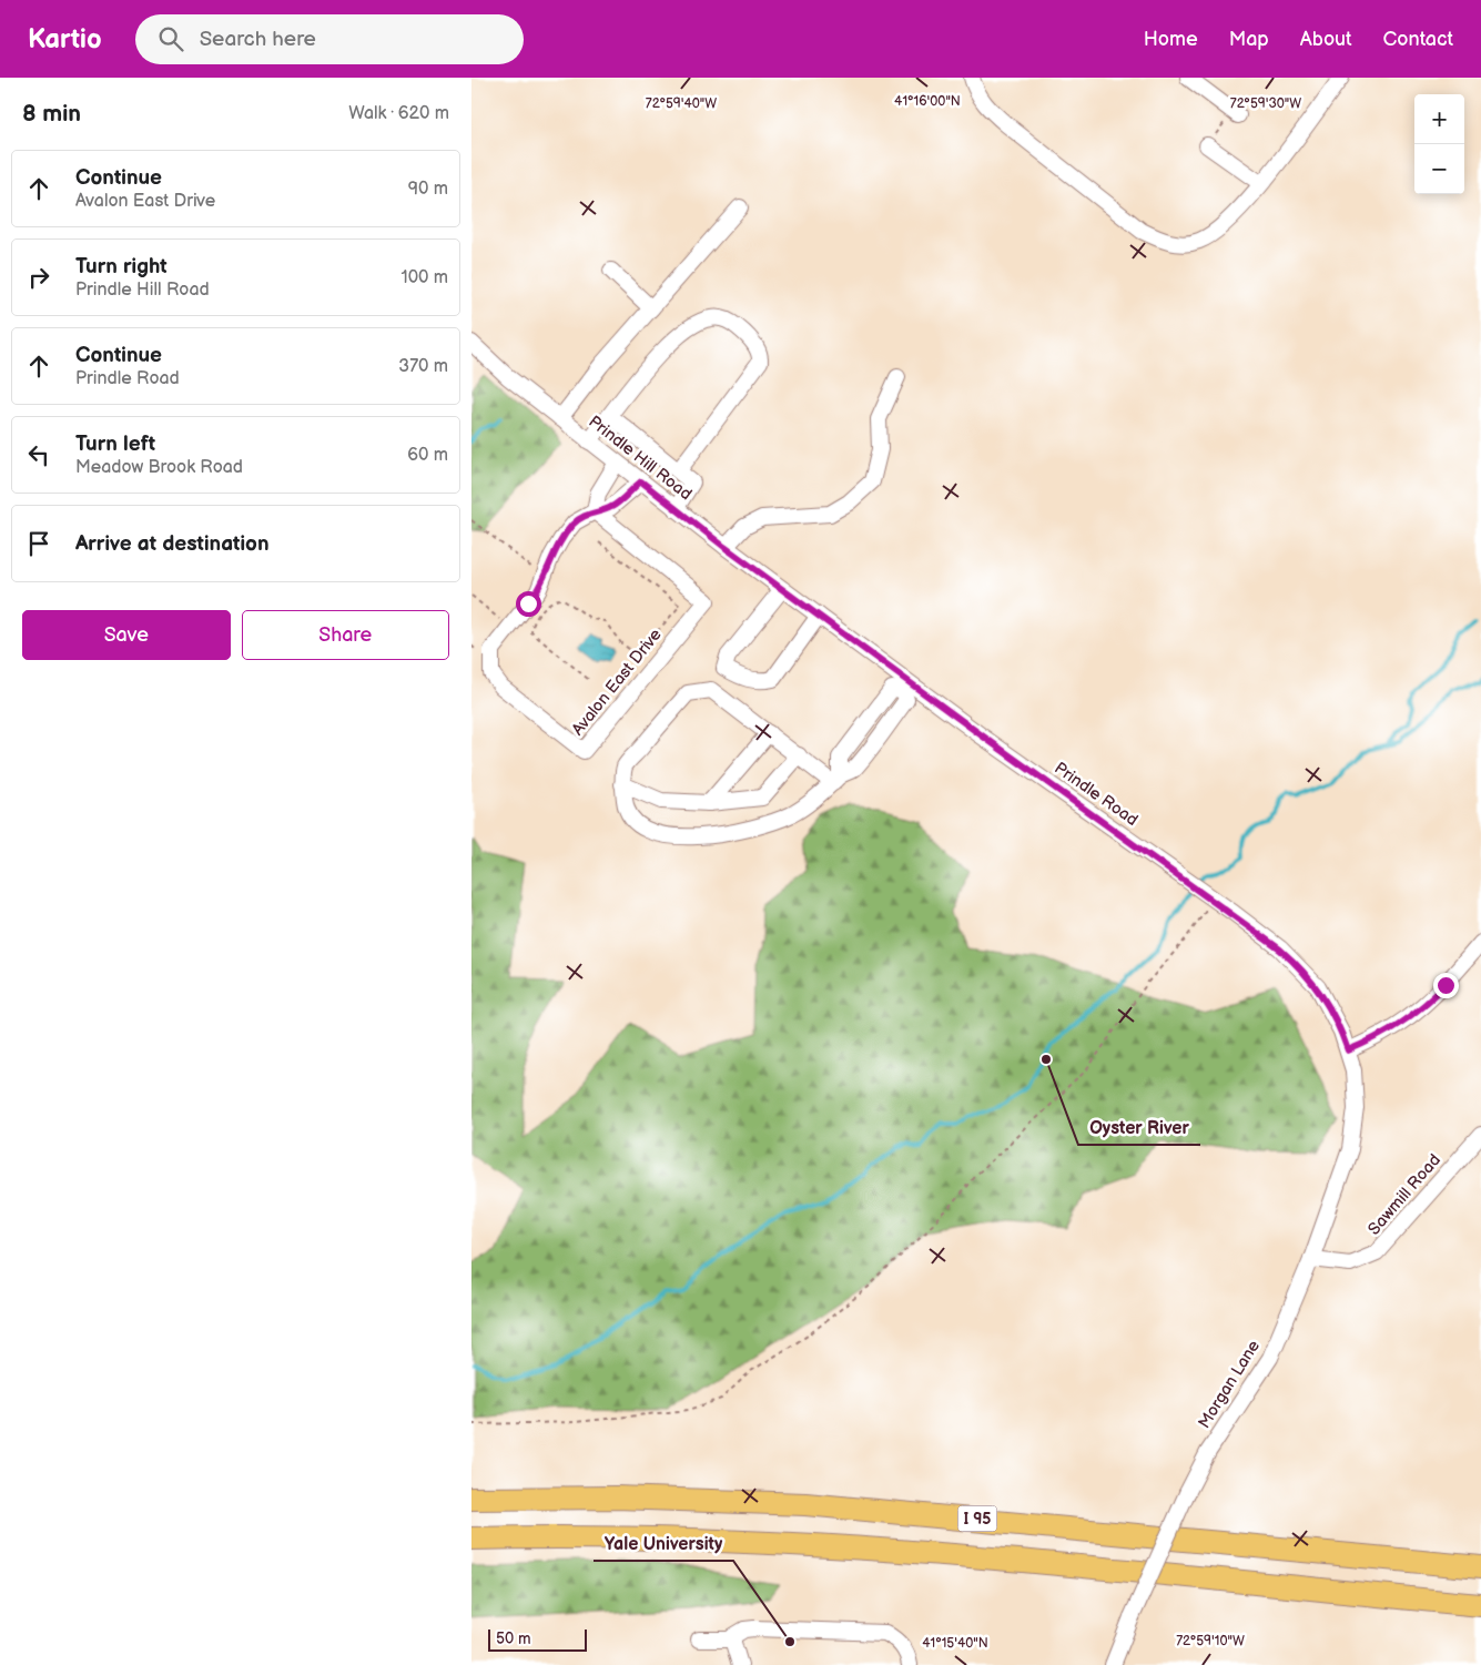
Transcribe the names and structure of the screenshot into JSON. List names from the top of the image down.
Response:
{
  "streets": {
    "highway": ["I 95"],
    "street": [
      "Prindle Hill Road",
      "Avalon East Drive",
      "Prindle Road",
      "Sawmill Road",
      "Morgan Lane"
    ]
  },
  "crossings": [
    ["Prindle Hill Road", "Avalon East Drive"],
    ["Prindle Hill Road", "Prindle Road"],
    ["Prindle Road", "Morgan Lane"],
    ["Sawmill Road", "Morgan Lane"]
  ],
  "places": ["Oyster River", "Yale University"],
  "scale_bar": "50 m",
  "page": {
    "header": "Kartio",
    "search": "Search here",
    "nav": [
      "Home",
      "Map",
      "About",
      "Contact"
    ],
    "heading": ["8 min", "Walk · 620 m"],
    "map_buttons": ["+", "−"],
    "list": [
      ["Continue", "Avalon East Drive", "90 m"],
      ["Turn right", "Prindle Hill Road", "100 m"],
      ["Continue", "Prindle Road", "370 m"],
      ["Turn left", "Meadow Brook Road", "60 m"],
      "Arrive at destination"
    ],
    "buttons": ["Save", "Share"],
    "scale": "50 m"
  },
  "coordinates": [
    "41°16'00\"N",
    "72°59'30\"W",
    "72°59'40\"W",
    "72°59'10\"W",
    "41°15'40\"N"
  ]
}
